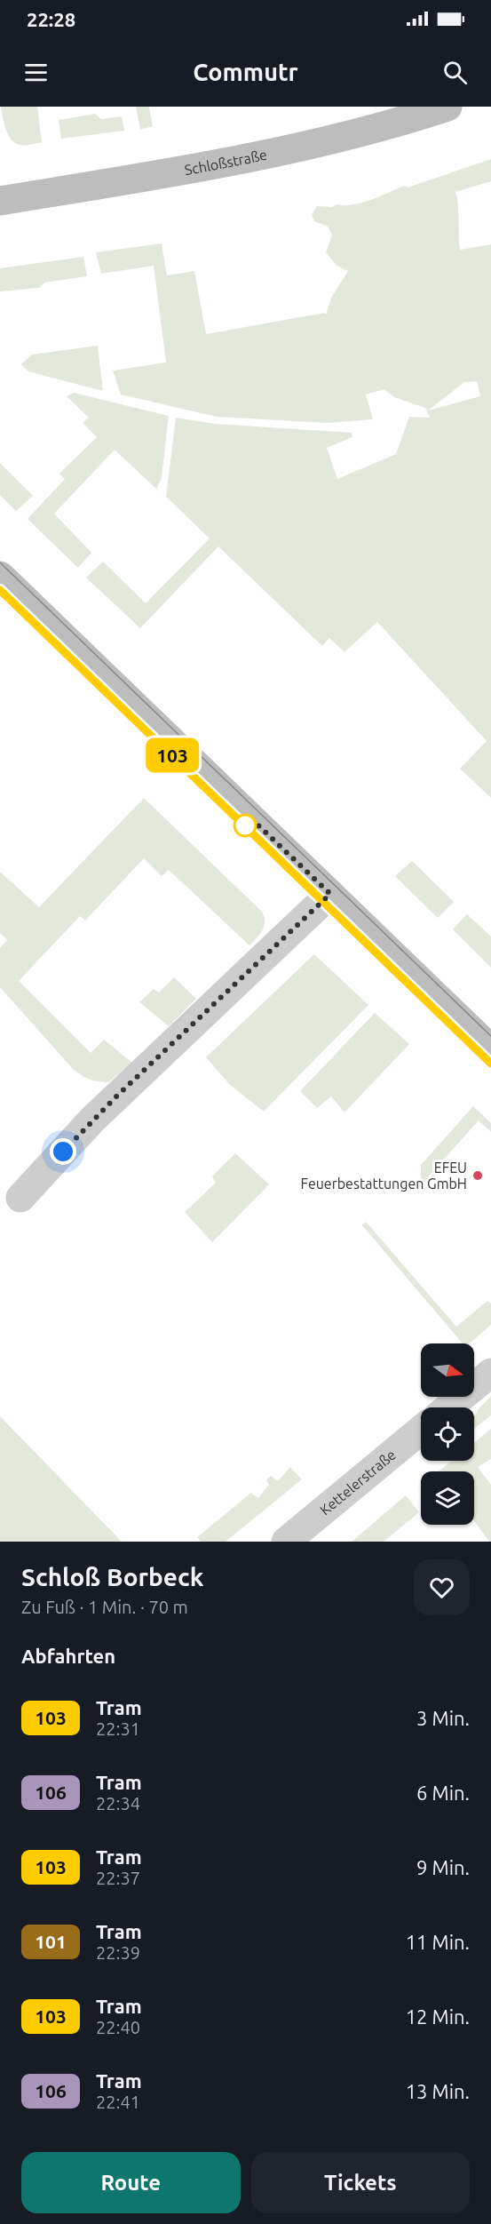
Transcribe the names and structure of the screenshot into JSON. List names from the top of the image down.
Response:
{
  "streets": {
    "street": ["Schloßstraße", "Kettelerstraße"]
  },
  "places": ["EFEU Feuerbestattungen GmbH"],
  "lines": ["tram line 103"],
  "north": "right",
  "page": {
    "status": "22:28",
    "header": "Commutr",
    "on_map": "103",
    "heading": [
      ["Schloß Borbeck", "Zu Fuß · 1 Min. · 70 m"],
      "Abfahrten"
    ],
    "list": [
      {
        "mark": "103",
        "name": "Tram",
        "note": "22:31",
        "value": "3 Min."
      },
      {
        "mark": "106",
        "name": "Tram",
        "note": "22:34",
        "value": "6 Min."
      },
      {
        "mark": "103",
        "name": "Tram",
        "note": "22:37",
        "value": "9 Min."
      },
      {
        "mark": "101",
        "name": "Tram",
        "note": "22:39",
        "value": "11 Min."
      },
      {
        "mark": "103",
        "name": "Tram",
        "note": "22:40",
        "value": "12 Min."
      },
      {
        "mark": "106",
        "name": "Tram",
        "note": "22:41",
        "value": "13 Min."
      }
    ],
    "buttons": ["Route", "Tickets"]
  }
}
